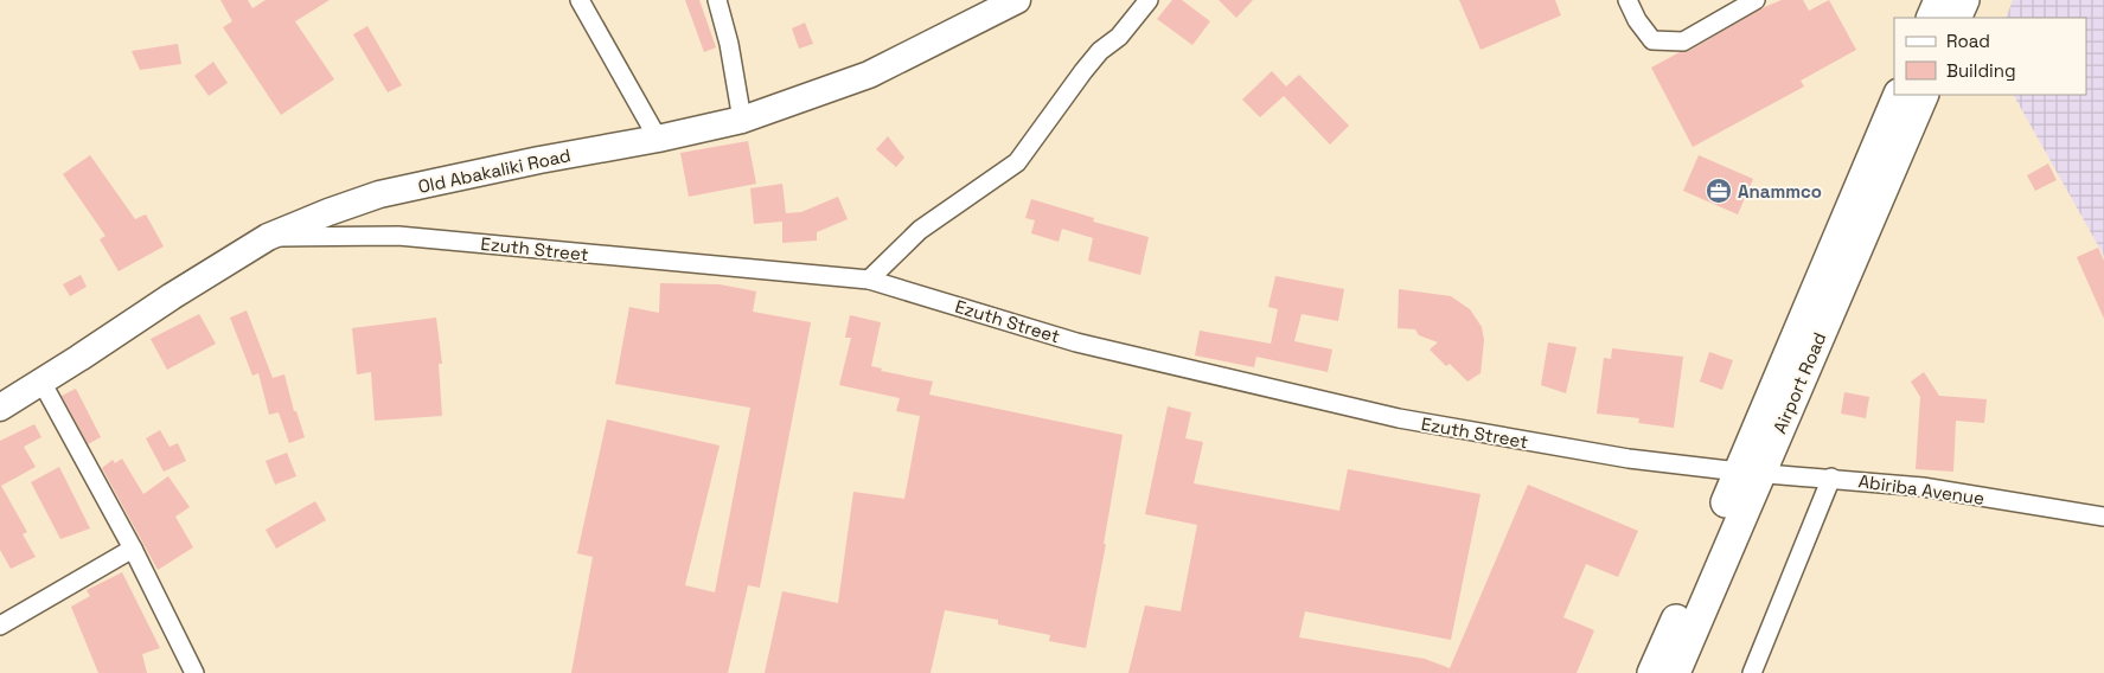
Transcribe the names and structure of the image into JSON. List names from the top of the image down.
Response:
{
  "streets": {
    "main road": ["Old Abakaliki Road", "Airport Road"],
    "street": ["Ezuth Street", "Abiriba Avenue"]
  },
  "crossings": [
    ["Old Abakaliki Road", "Ezuth Street"],
    ["Ezuth Street", "Airport Road"],
    ["Ezuth Street", "Abiriba Avenue"],
    ["Airport Road", "Abiriba Avenue"]
  ],
  "places": {
    "office": ["Anammco"]
  },
  "legend": ["Road", "Building"]
}
